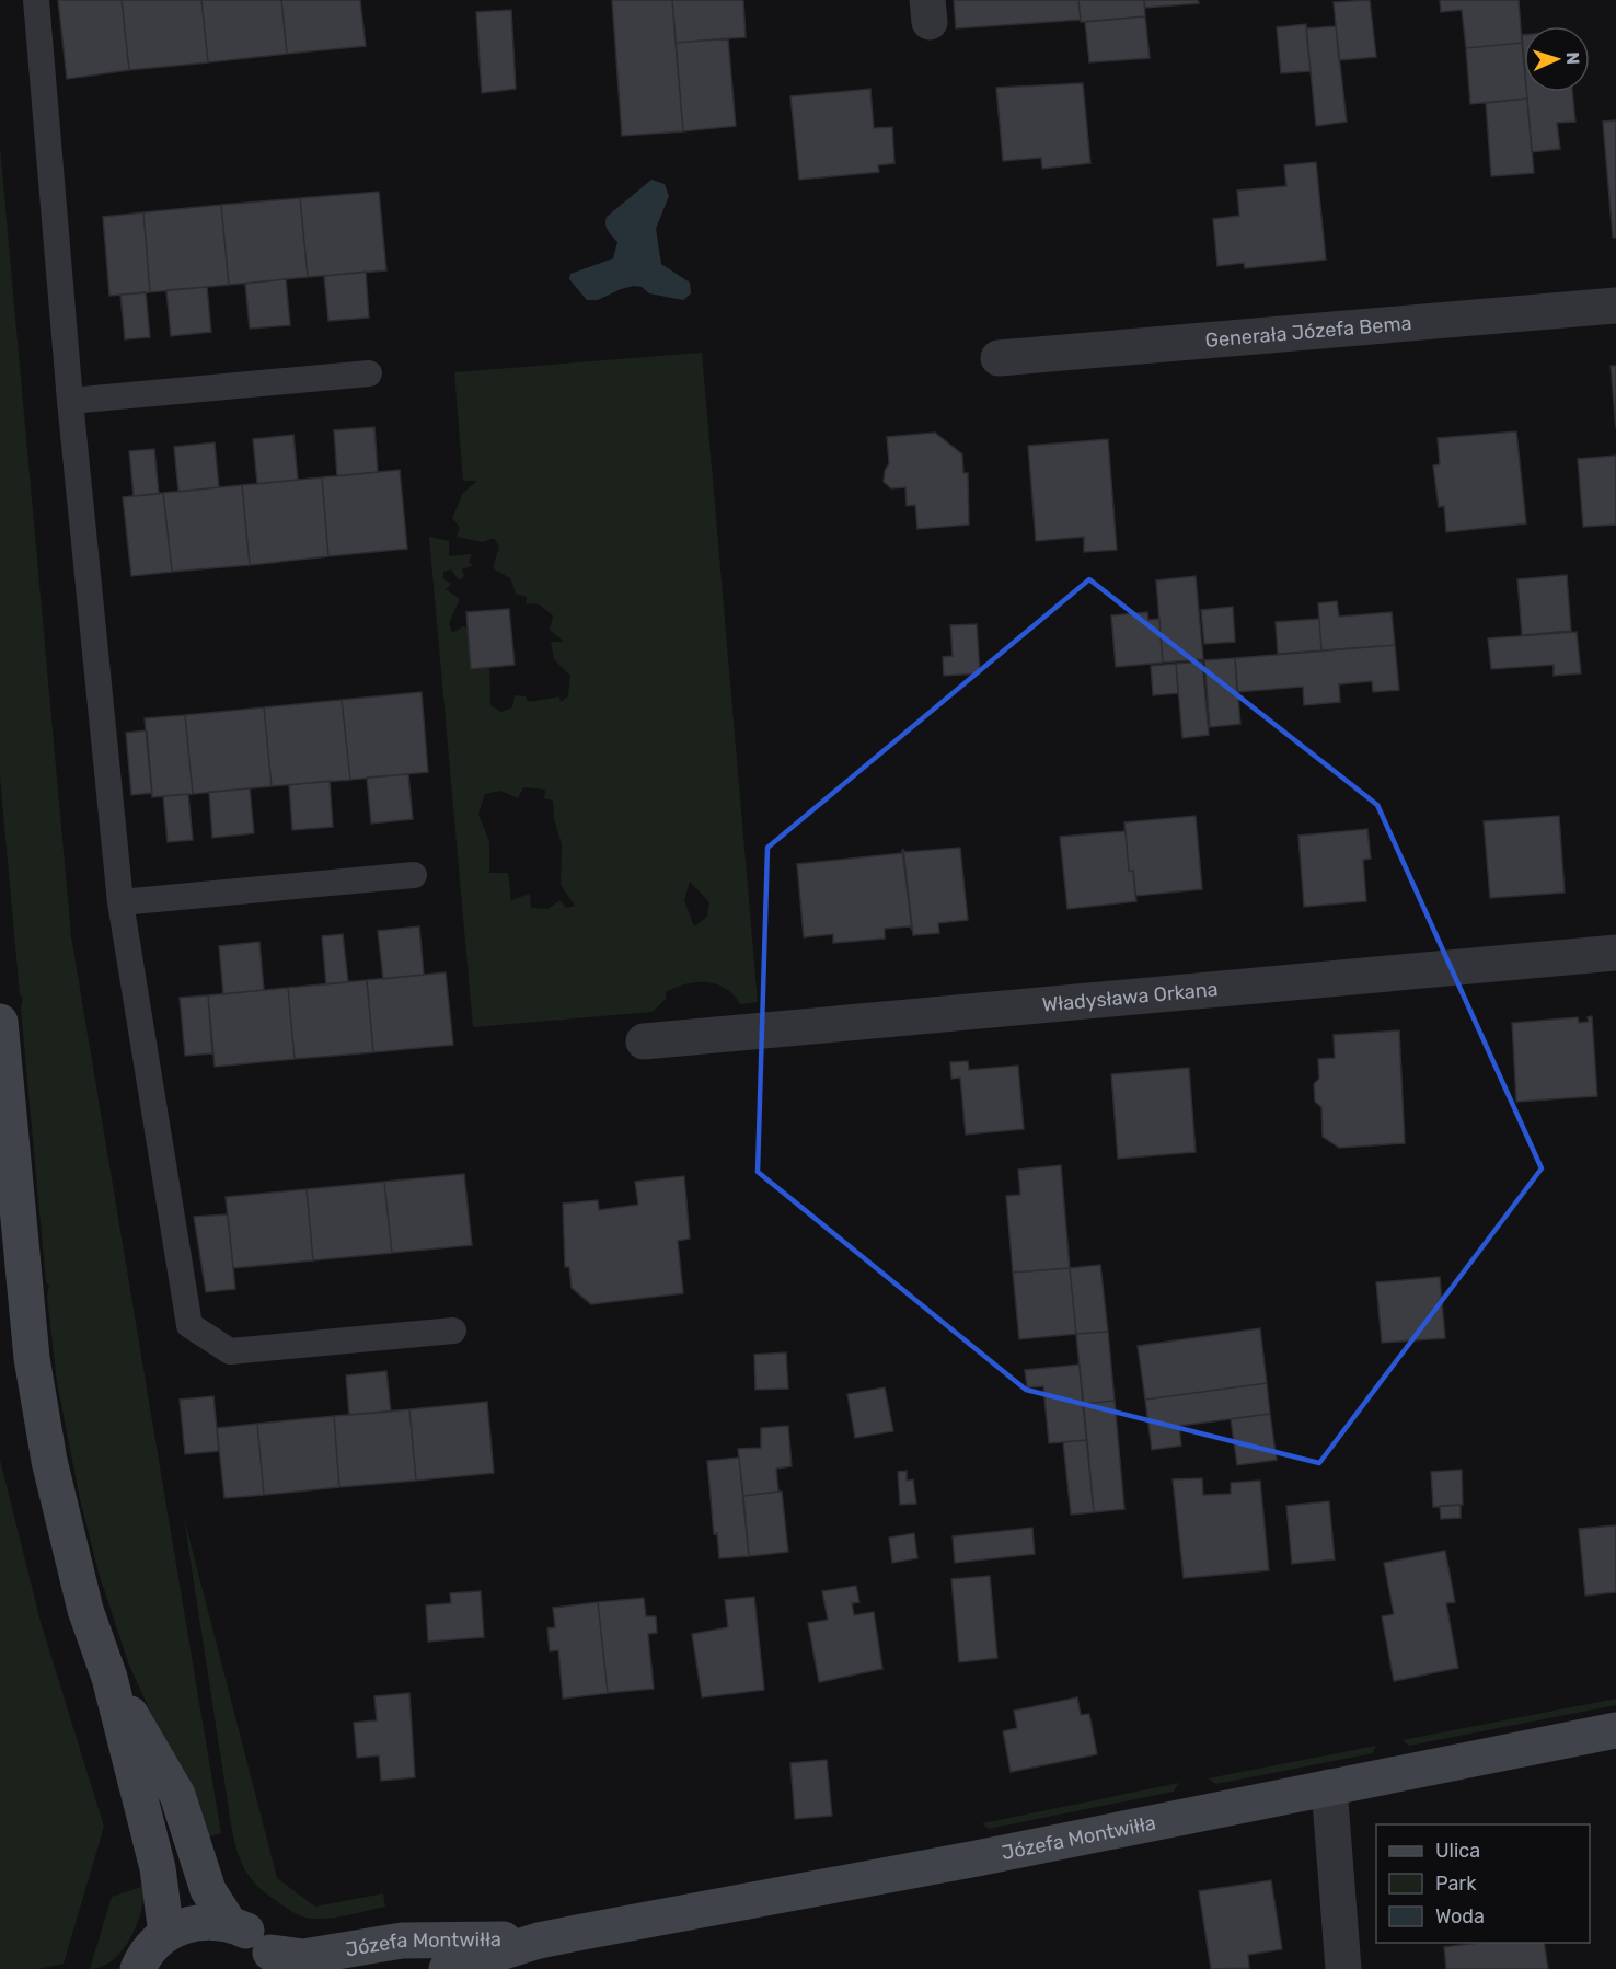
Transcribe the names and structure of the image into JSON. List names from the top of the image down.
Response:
{
  "streets": {
    "street": ["Generała Józefa Bema", "Władysława Orkana", "Józefa Montwiłła"]
  },
  "legend": ["Ulica", "Park", "Woda"],
  "north": "right"
}
